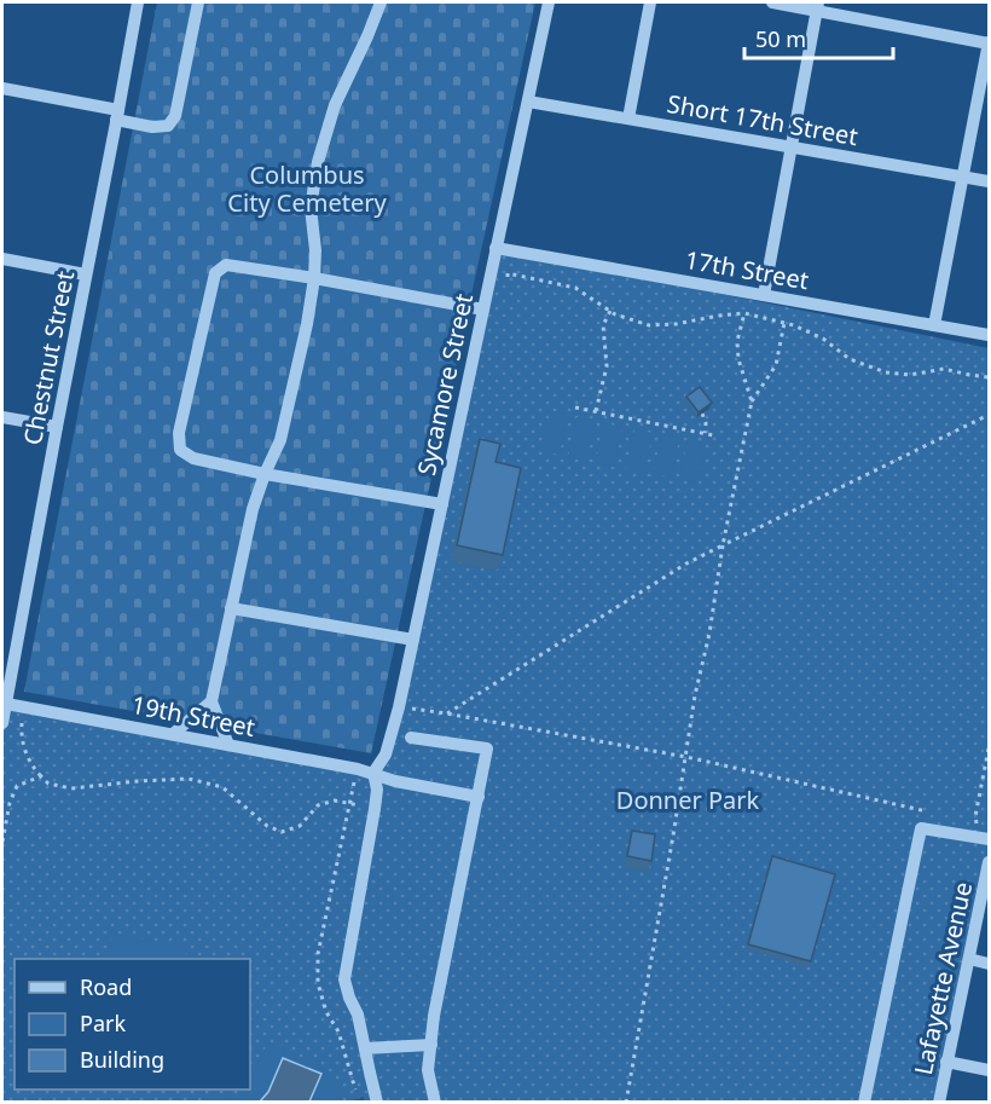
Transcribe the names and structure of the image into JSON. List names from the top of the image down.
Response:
{
  "streets": {
    "street": [
      "Short 17th Street",
      "17th Street",
      "Chestnut Street",
      "Sycamore Street",
      "19th Street",
      "Lafayette Avenue"
    ]
  },
  "crossings": [
    ["Short 17th Street", "Sycamore Street"],
    ["17th Street", "Sycamore Street"],
    ["Chestnut Street", "19th Street"],
    ["Sycamore Street", "19th Street"]
  ],
  "parks": ["Columbus City Cemetery", "Donner Park"],
  "legend": ["Road", "Park", "Building"],
  "scale_bar": "50 m"
}
